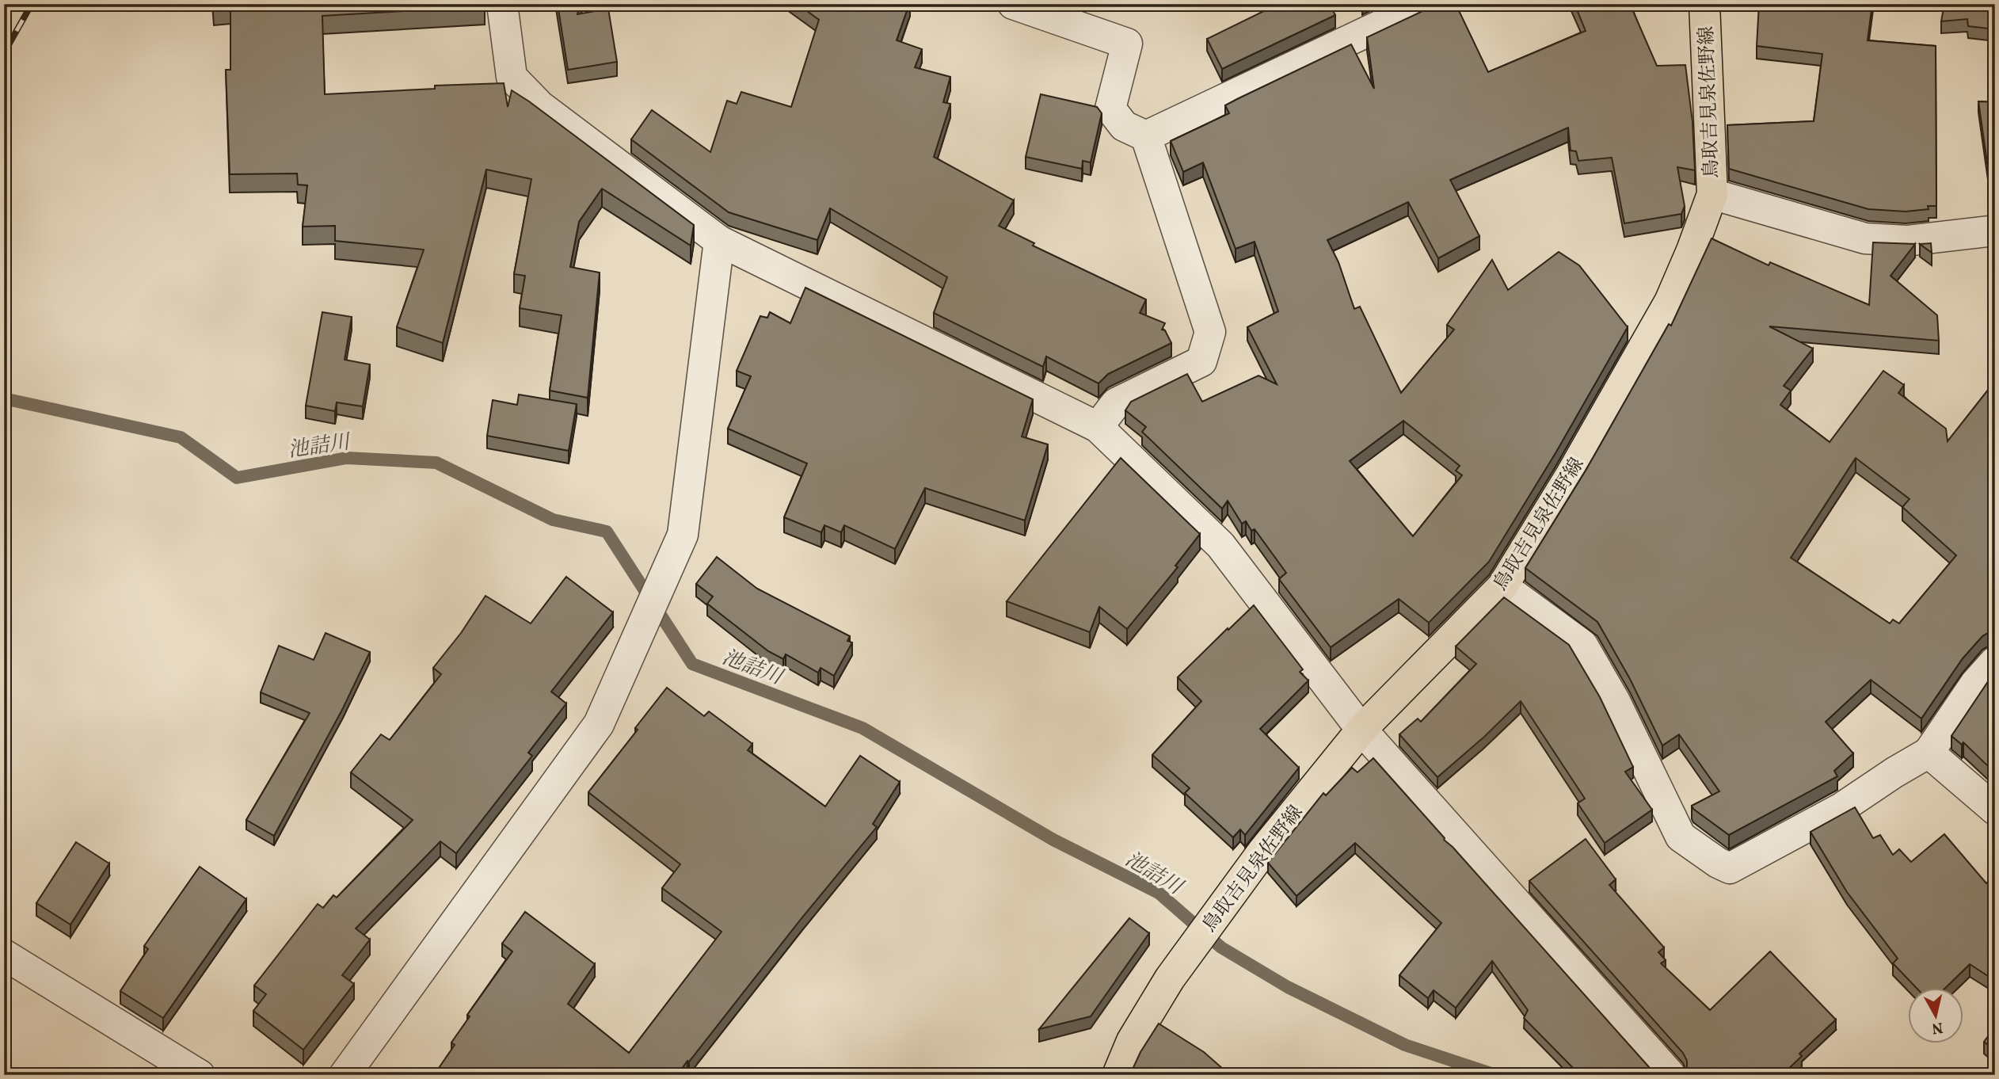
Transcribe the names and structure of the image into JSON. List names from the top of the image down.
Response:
{
  "streets": {
    "main road": ["鳥取吉見泉佐野線"]
  },
  "water": ["池詰川"],
  "north": "bottom"
}
